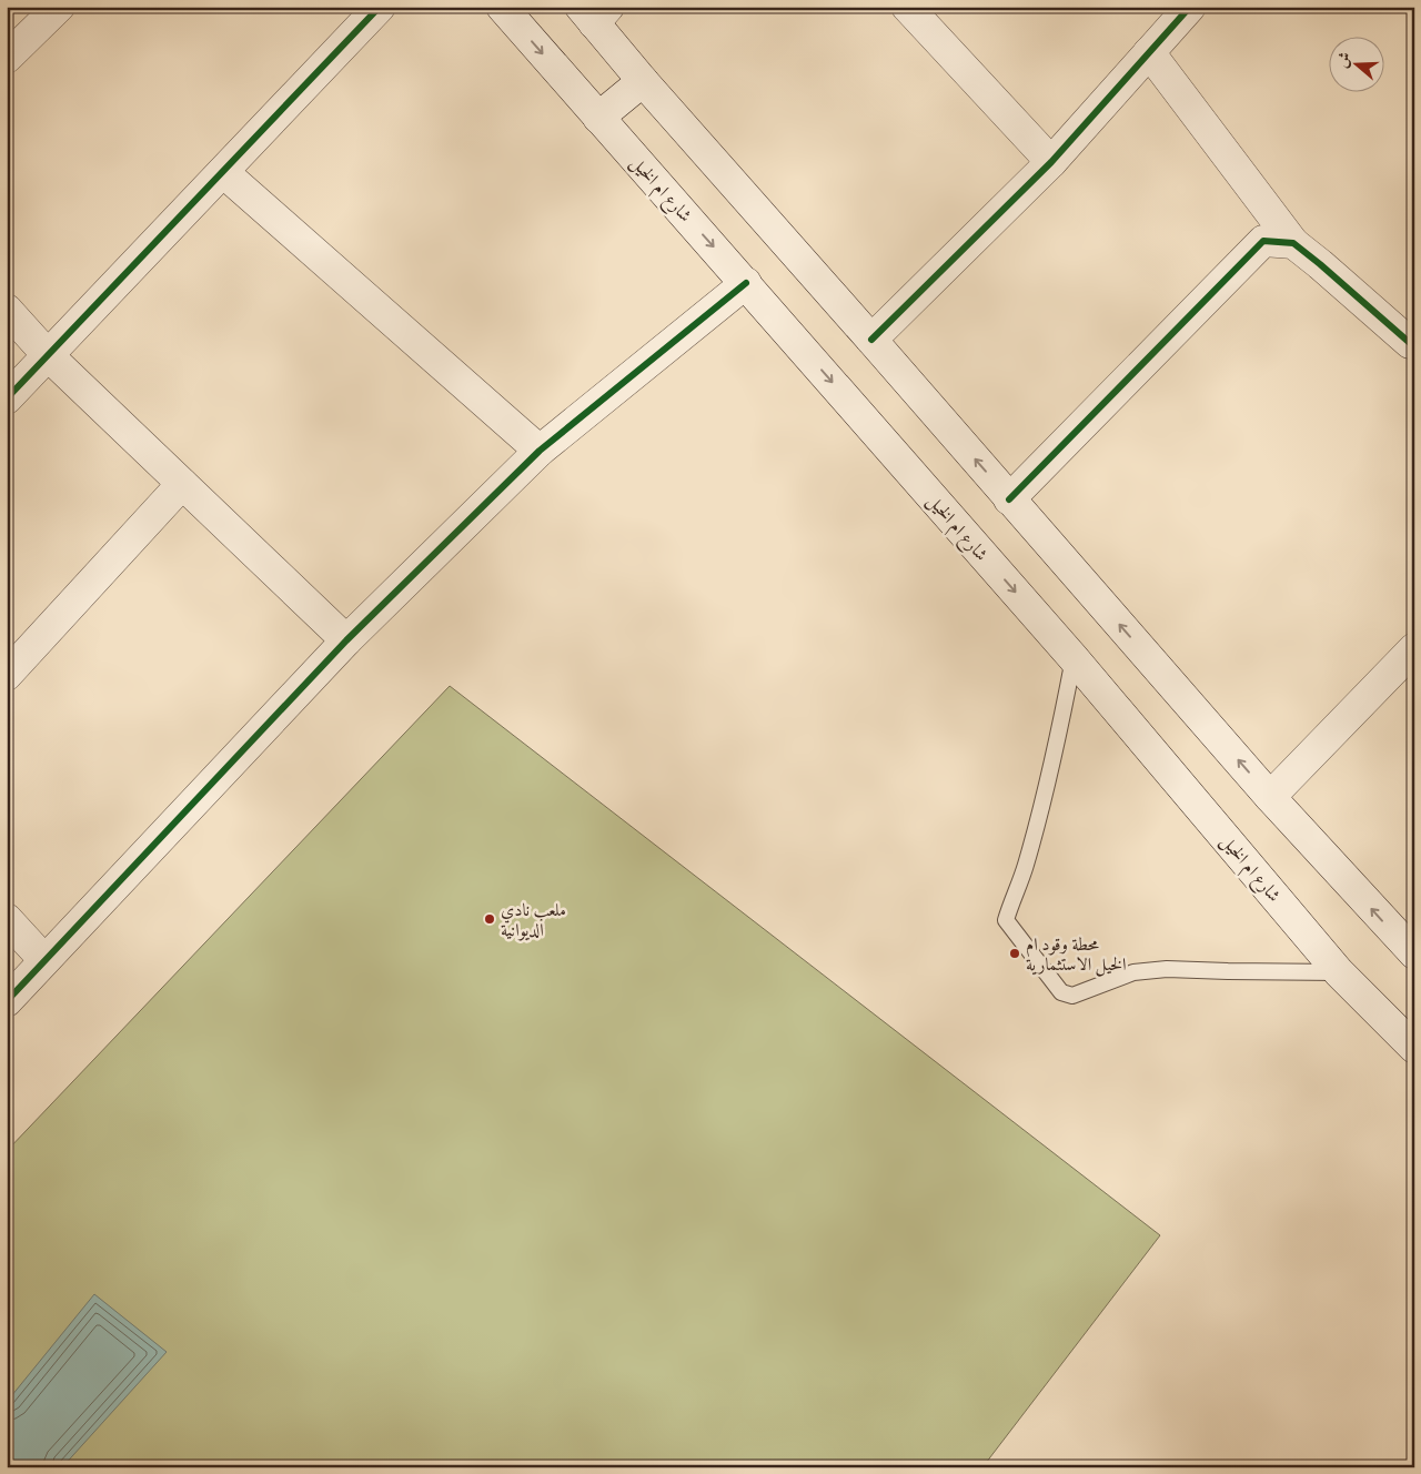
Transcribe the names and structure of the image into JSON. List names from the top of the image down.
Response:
{
  "streets": {
    "street": ["شارع ام الخيل"]
  },
  "places": ["ملعب نادي الديوانية", "محطة وقود ام الخيل الاستثمارية"],
  "north": "left"
}
